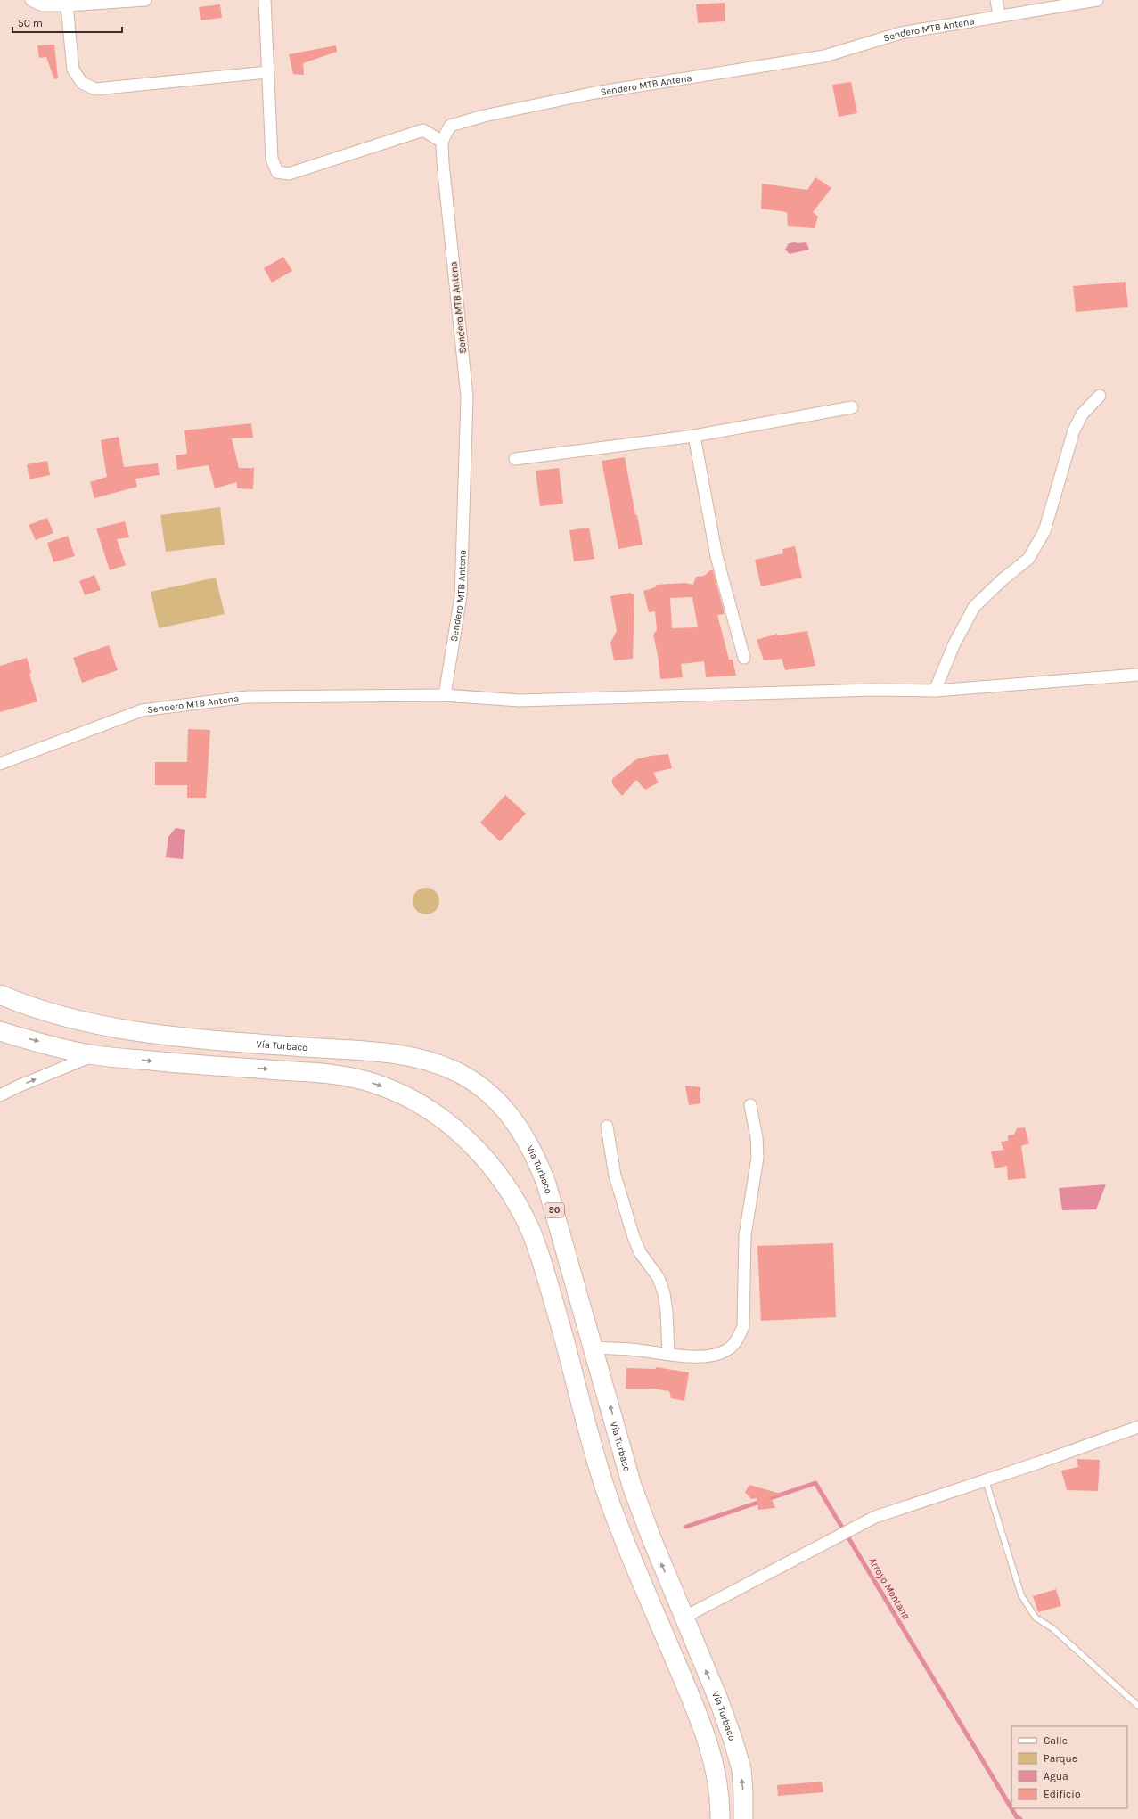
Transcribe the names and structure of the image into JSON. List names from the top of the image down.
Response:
{
  "streets": {
    "highway": ["Vía Turbaco", "90"],
    "street": ["Sendero MTB Antena"]
  },
  "one_way": ["Vía Turbaco"],
  "water": ["Arroyo Montana"],
  "legend": [
    "Calle",
    "Parque",
    "Agua",
    "Edificio"
  ],
  "scale_bar": "50 m"
}
